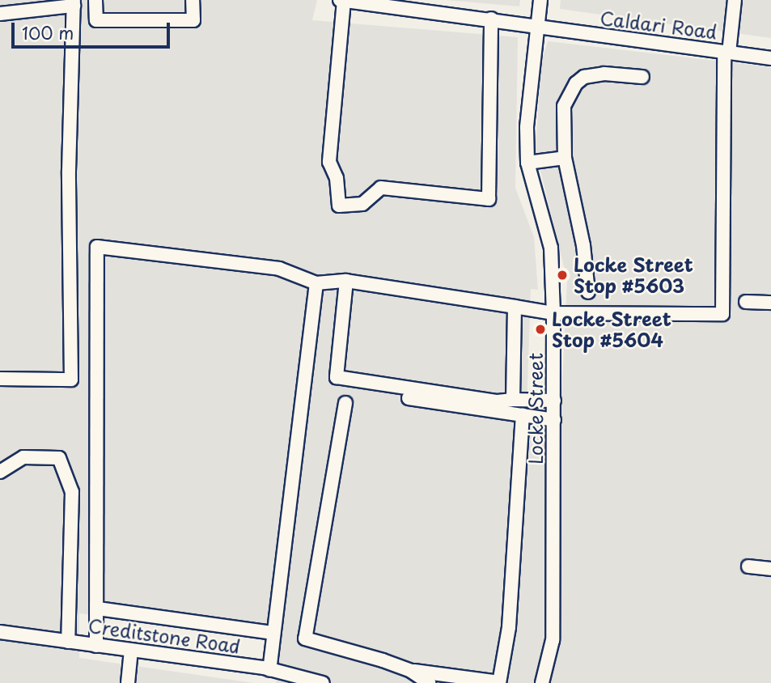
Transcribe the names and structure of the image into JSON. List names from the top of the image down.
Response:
{
  "streets": {
    "street": ["Caldari Road", "Locke Street", "Creditstone Road"]
  },
  "crossings": [
    ["Caldari Road", "Locke Street"]
  ],
  "places": ["Locke Street Stop #5603", "Locke Street Stop #5604"],
  "scale_bar": "100 m"
}
